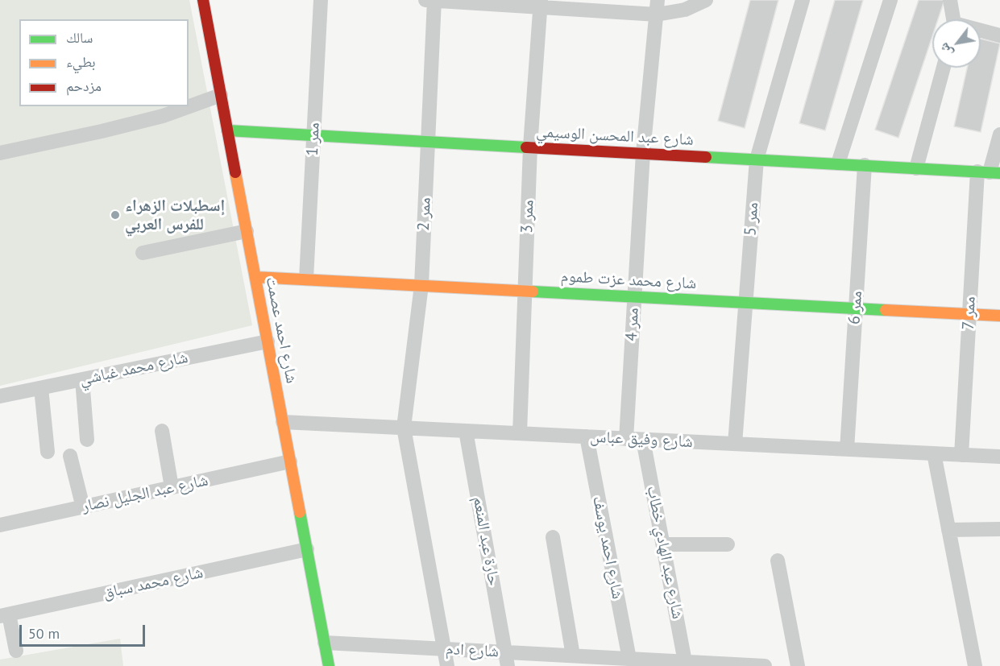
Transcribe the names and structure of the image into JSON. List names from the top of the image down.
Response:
{
  "streets": {
    "street": [
      "شارع عبد المحسن الوسيمي",
      "ممر 1",
      "ممر 2",
      "ممر 3",
      "ممر 5",
      "شارع محمد عزت طموم",
      "ممر 6",
      "ممر 7",
      "ممر 4",
      "شارع احمد عصمت",
      "شارع محمد غباشي",
      "شارع وفيق عباس",
      "شارع عبد الجليل نصار",
      "حارة عبد المنعم",
      "شارع احمد يوسف",
      "شارع عبد الهادي خطاب",
      "شارع محمد سباق",
      "شارع ادم"
    ]
  },
  "crossings": [
    ["شارع عبد المحسن الوسيمي", "ممر 1"],
    ["شارع عبد المحسن الوسيمي", "ممر 2"],
    ["شارع عبد المحسن الوسيمي", "ممر 3"],
    ["شارع عبد المحسن الوسيمي", "ممر 5"],
    ["شارع عبد المحسن الوسيمي", "ممر 6"],
    ["شارع عبد المحسن الوسيمي", "ممر 7"],
    ["شارع عبد المحسن الوسيمي", "ممر 4"],
    ["شارع عبد المحسن الوسيمي", "شارع احمد عصمت"],
    ["ممر 1", "شارع محمد عزت طموم"],
    ["ممر 2", "شارع محمد عزت طموم"],
    ["ممر 2", "شارع وفيق عباس"],
    ["ممر 2", "شارع ادم"],
    ["ممر 3", "شارع محمد عزت طموم"],
    ["ممر 3", "شارع وفيق عباس"],
    ["ممر 5", "شارع محمد عزت طموم"],
    ["ممر 5", "شارع وفيق عباس"],
    ["شارع محمد عزت طموم", "ممر 6"],
    ["شارع محمد عزت طموم", "ممر 7"],
    ["شارع محمد عزت طموم", "ممر 4"],
    ["شارع محمد عزت طموم", "شارع احمد عصمت"],
    ["ممر 6", "شارع وفيق عباس"],
    ["ممر 7", "شارع وفيق عباس"],
    ["ممر 4", "شارع وفيق عباس"],
    ["شارع احمد عصمت", "شارع محمد غباشي"],
    ["شارع احمد عصمت", "شارع وفيق عباس"],
    ["شارع احمد عصمت", "شارع عبد الجليل نصار"],
    ["شارع احمد عصمت", "شارع محمد سباق"],
    ["شارع احمد عصمت", "شارع ادم"],
    ["شارع وفيق عباس", "حارة عبد المنعم"],
    ["شارع وفيق عباس", "شارع احمد يوسف"],
    ["شارع وفيق عباس", "شارع عبد الهادي خطاب"],
    ["حارة عبد المنعم", "شارع ادم"],
    ["شارع احمد يوسف", "شارع ادم"],
    ["شارع عبد الهادي خطاب", "شارع ادم"]
  ],
  "places": ["إسطبلات الزهراء للفرس العربي"],
  "legend": ["سالك", "بطيء", "مزدحم"],
  "scale_bar": "50 m",
  "north": "bottom left"
}
